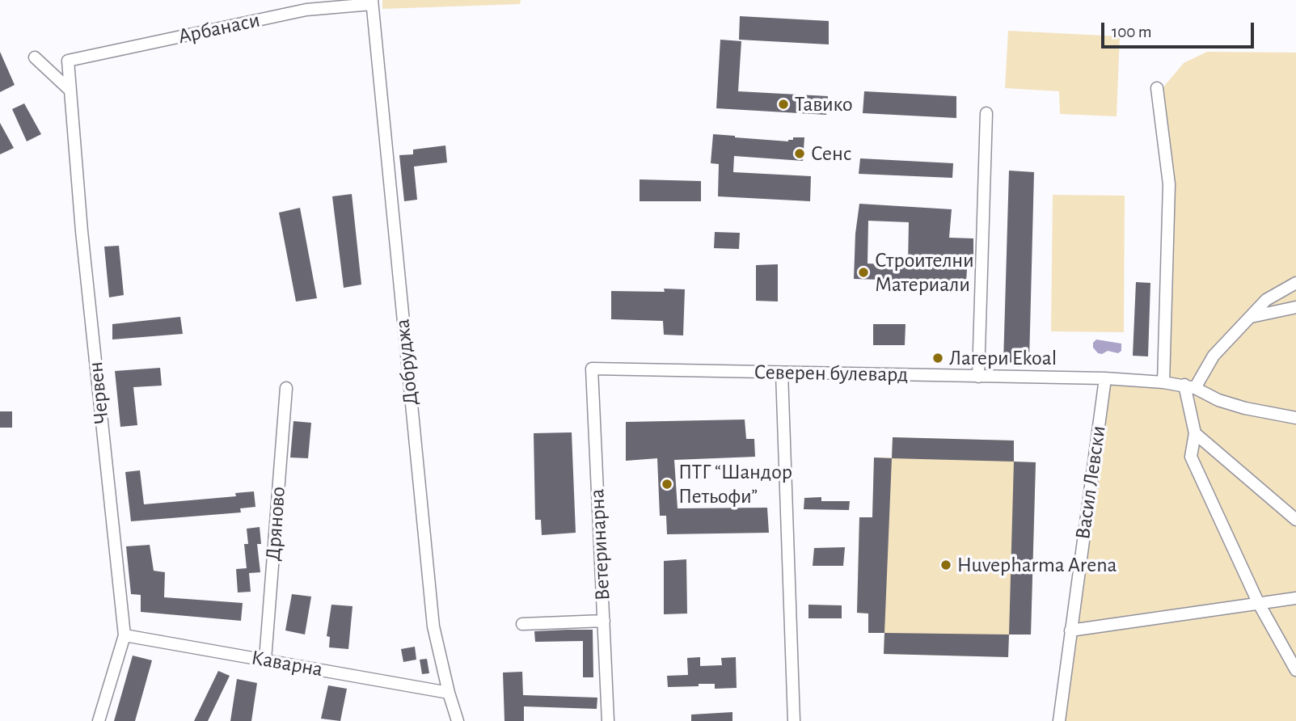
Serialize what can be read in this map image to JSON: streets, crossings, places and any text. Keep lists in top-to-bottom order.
{
  "streets": {
    "street": [
      "Арбанаси",
      "Добруджа",
      "Северен булевард",
      "Червен",
      "Васил Левски",
      "Дряново",
      "Ветеринарна",
      "Каварна"
    ]
  },
  "crossings": [
    ["Арбанаси", "Добруджа"],
    ["Арбанаси", "Червен"],
    ["Добруджа", "Каварна"],
    ["Северен булевард", "Васил Левски"],
    ["Северен булевард", "Ветеринарна"],
    ["Червен", "Каварна"],
    ["Дряново", "Каварна"]
  ],
  "places": [
    "Тавико",
    "Сенс",
    "Строителни Материали",
    "Лагери Ekoal",
    "ПТГ “Шандор Петьофи”",
    "Huvepharma Arena"
  ],
  "scale_bar": "100 m"
}
